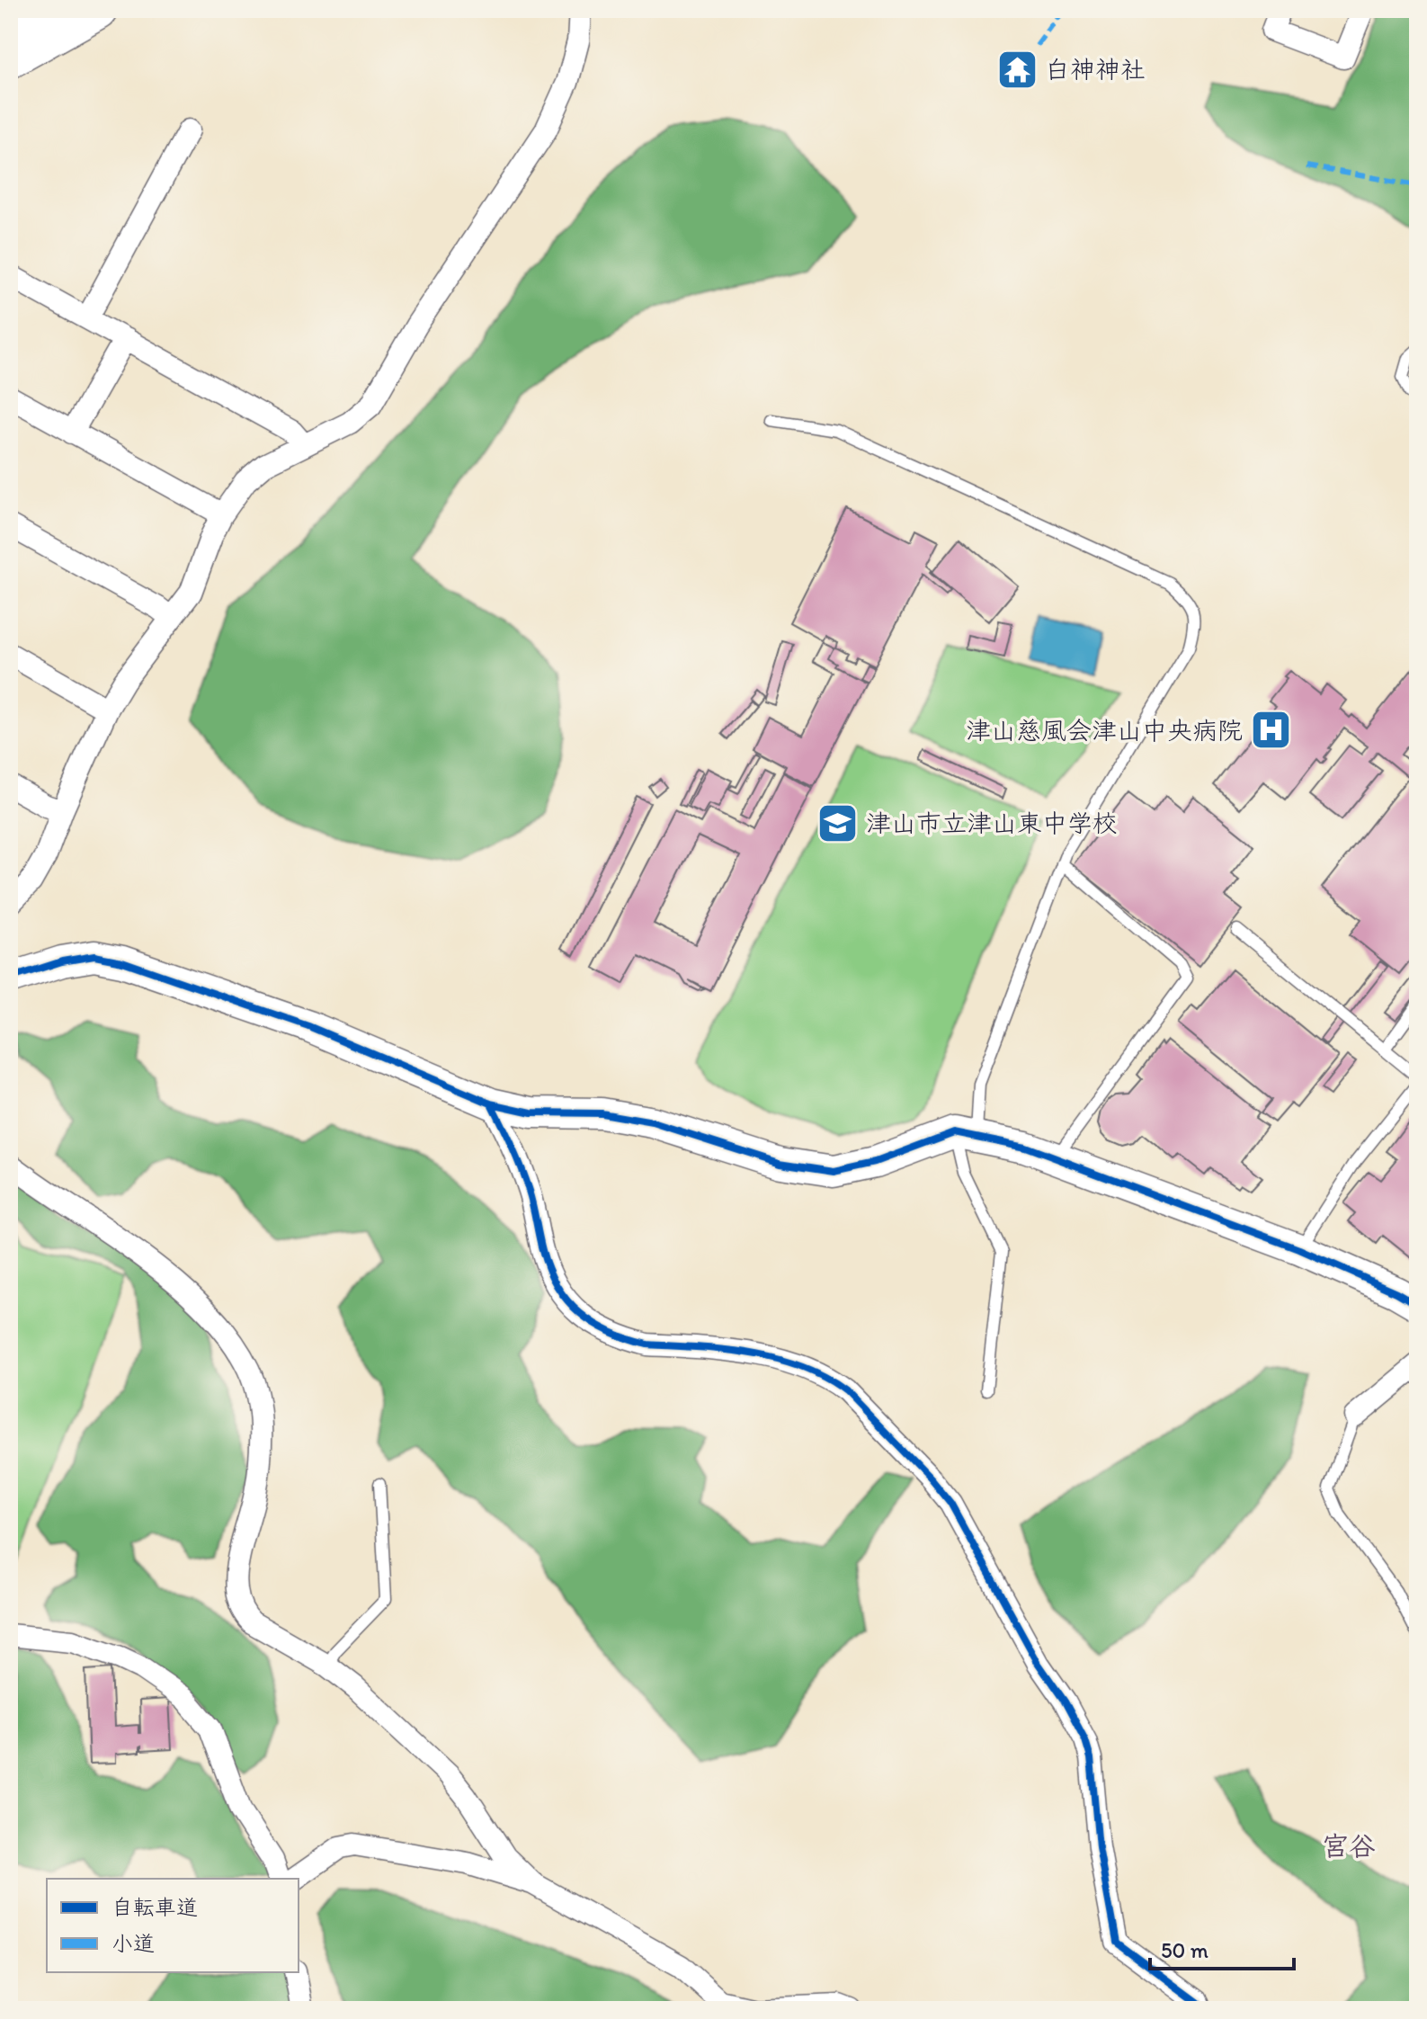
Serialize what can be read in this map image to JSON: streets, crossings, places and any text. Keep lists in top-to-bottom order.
{
  "districts": ["宮谷"],
  "places": {
    "temple": ["白神神社"],
    "hospital": ["津山慈風会津山中央病院"],
    "school or university": ["津山市立津山東中学校"]
  },
  "legend": ["自転車道", "小道"],
  "scale_bar": "50 m"
}
